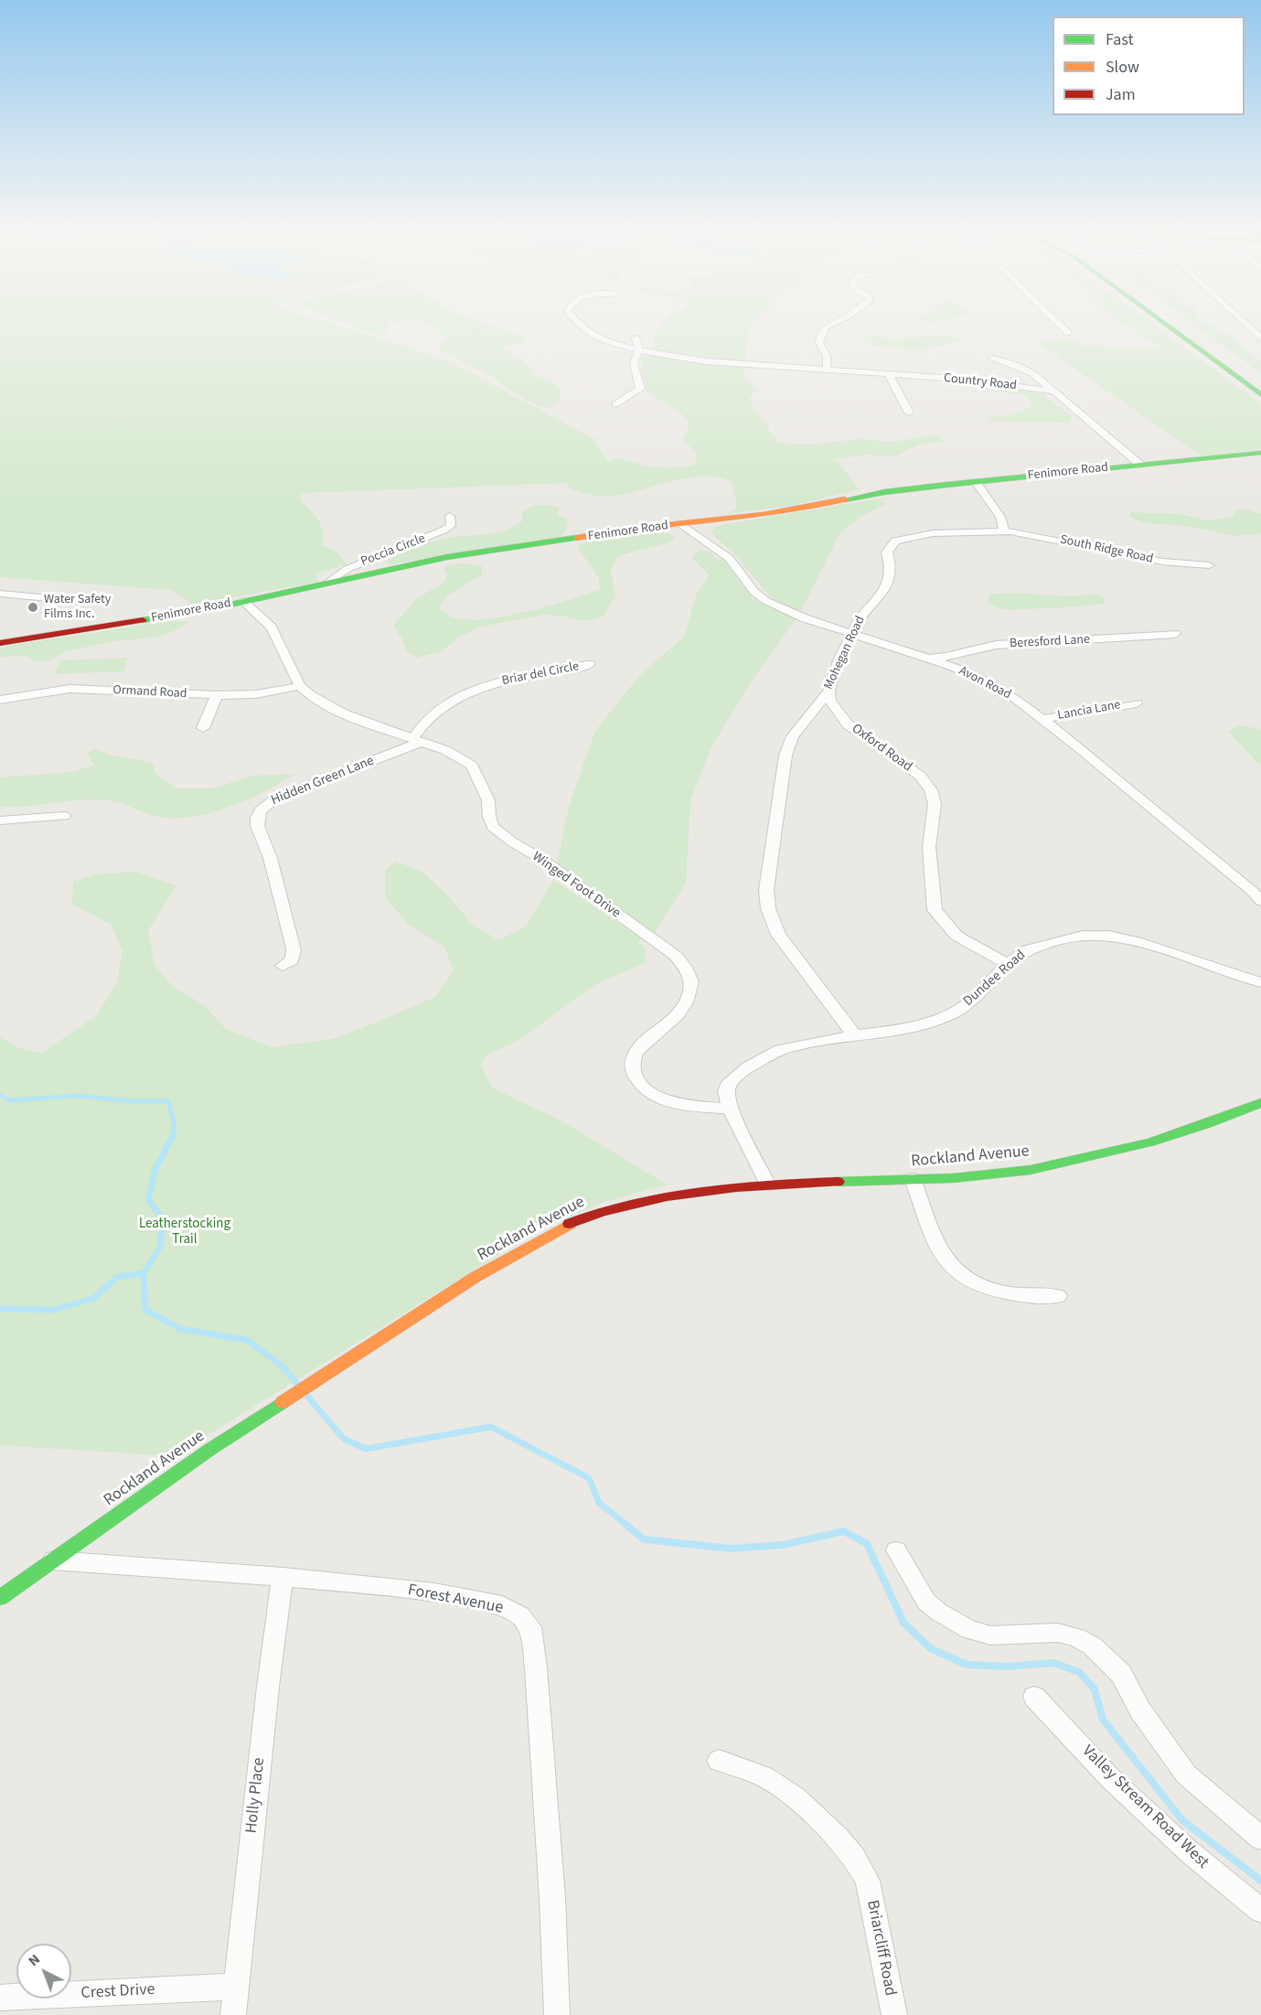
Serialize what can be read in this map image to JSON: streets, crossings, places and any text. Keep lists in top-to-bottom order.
{
  "streets": {
    "main road": ["Fenimore Road", "Rockland Avenue"],
    "street": [
      "Country Road",
      "South Ridge Road",
      "Poccia Circle",
      "Beresford Lane",
      "Mohegan Road",
      "Briar del Circle",
      "Avon Road",
      "Ormand Road",
      "Lancia Lane",
      "Oxford Road",
      "Hidden Green Lane",
      "Winged Foot Drive",
      "Dundee Road",
      "Forest Avenue",
      "Holly Place",
      "Valley Stream Road West",
      "Briarcliff Road",
      "Crest Drive"
    ]
  },
  "crossings": [
    ["Fenimore Road", "Poccia Circle"],
    ["Fenimore Road", "Avon Road"],
    ["Fenimore Road", "Winged Foot Drive"],
    ["South Ridge Road", "Mohegan Road"],
    ["Beresford Lane", "Avon Road"],
    ["Mohegan Road", "Avon Road"],
    ["Mohegan Road", "Oxford Road"],
    ["Mohegan Road", "Dundee Road"],
    ["Briar del Circle", "Hidden Green Lane"],
    ["Briar del Circle", "Winged Foot Drive"],
    ["Avon Road", "Lancia Lane"],
    ["Ormand Road", "Winged Foot Drive"],
    ["Oxford Road", "Dundee Road"],
    ["Hidden Green Lane", "Winged Foot Drive"],
    ["Winged Foot Drive", "Dundee Road"],
    ["Rockland Avenue", "Forest Avenue"],
    ["Forest Avenue", "Holly Place"],
    ["Holly Place", "Crest Drive"]
  ],
  "parks": ["Leatherstocking Trail"],
  "places": ["Water Safety Films Inc."],
  "legend": ["Fast", "Slow", "Jam"],
  "north": "top left"
}
